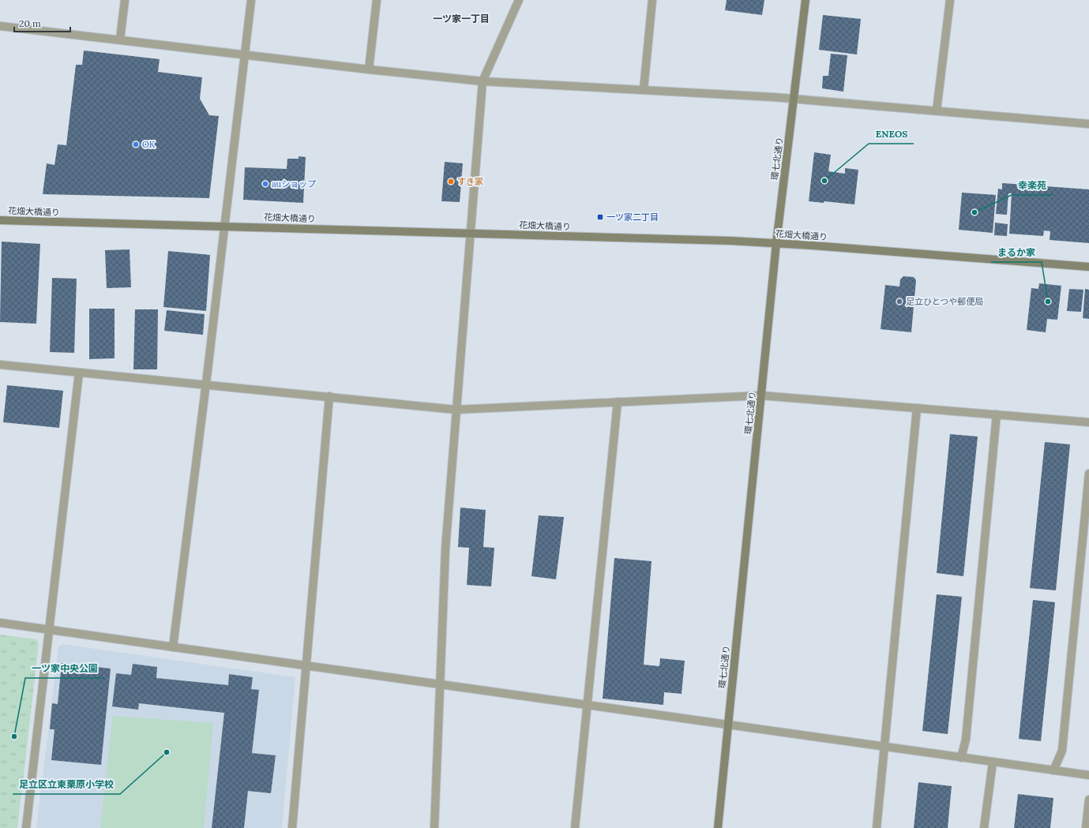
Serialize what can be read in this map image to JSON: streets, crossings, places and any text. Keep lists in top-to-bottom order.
{
  "streets": {
    "street": ["環七北通り", "花畑大橋通り"]
  },
  "crossings": [
    ["環七北通り", "花畑大橋通り"]
  ],
  "districts": ["一ツ家一丁目"],
  "places": {
    "other": [
      "OK",
      "ENEOS",
      "すき家",
      "auショップ",
      "幸楽苑",
      "足立ひとつや郵便局",
      "まるか家",
      "一ツ家中央公園",
      "足立区立東栗原小学校"
    ],
    "transit": ["一ツ家二丁目"]
  },
  "scale_bar": "20 m"
}
